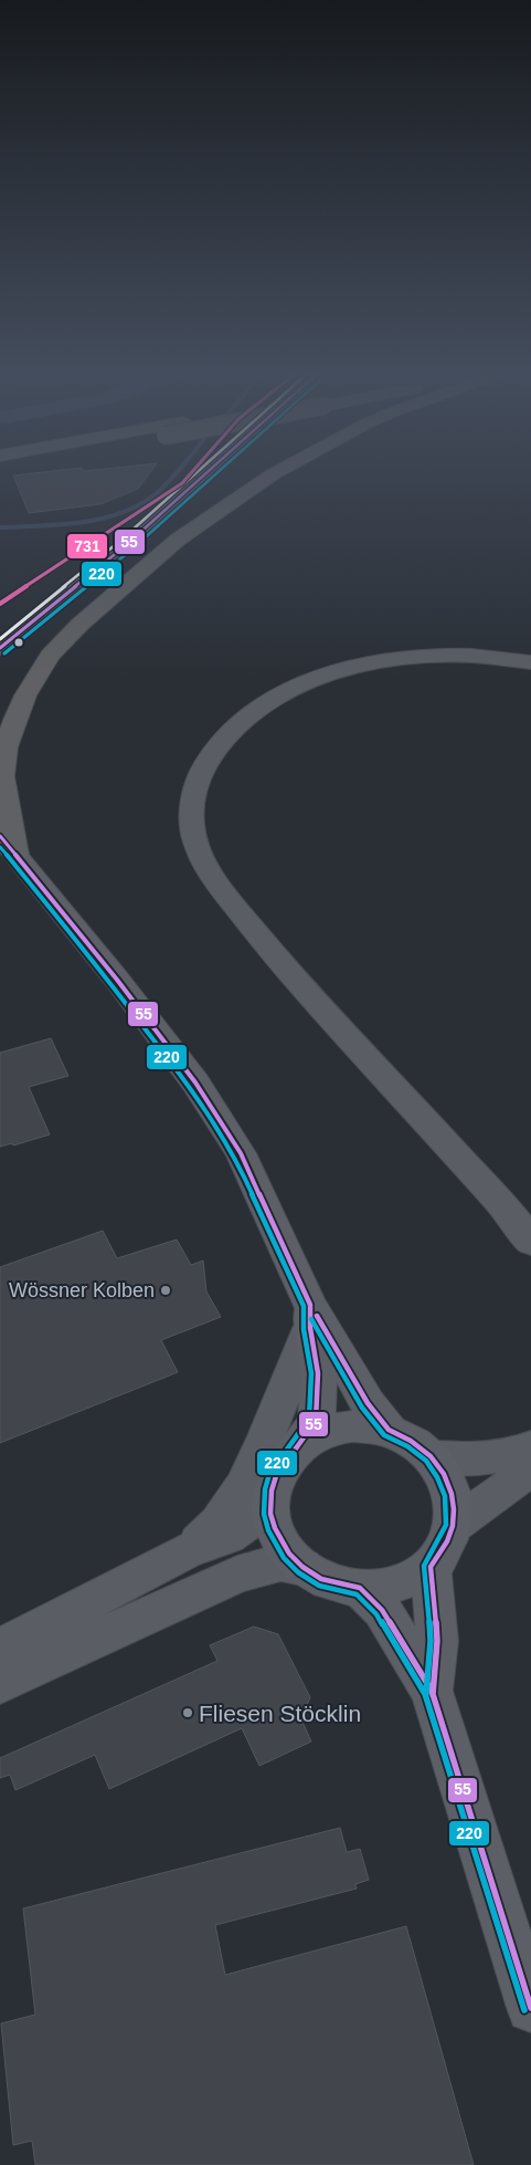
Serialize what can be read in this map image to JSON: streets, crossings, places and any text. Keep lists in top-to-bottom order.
{
  "places": ["Wössner Kolben", "Fliesen Stöcklin"],
  "lines": ["transit line 731", "transit line 55", "transit line 220"]
}
